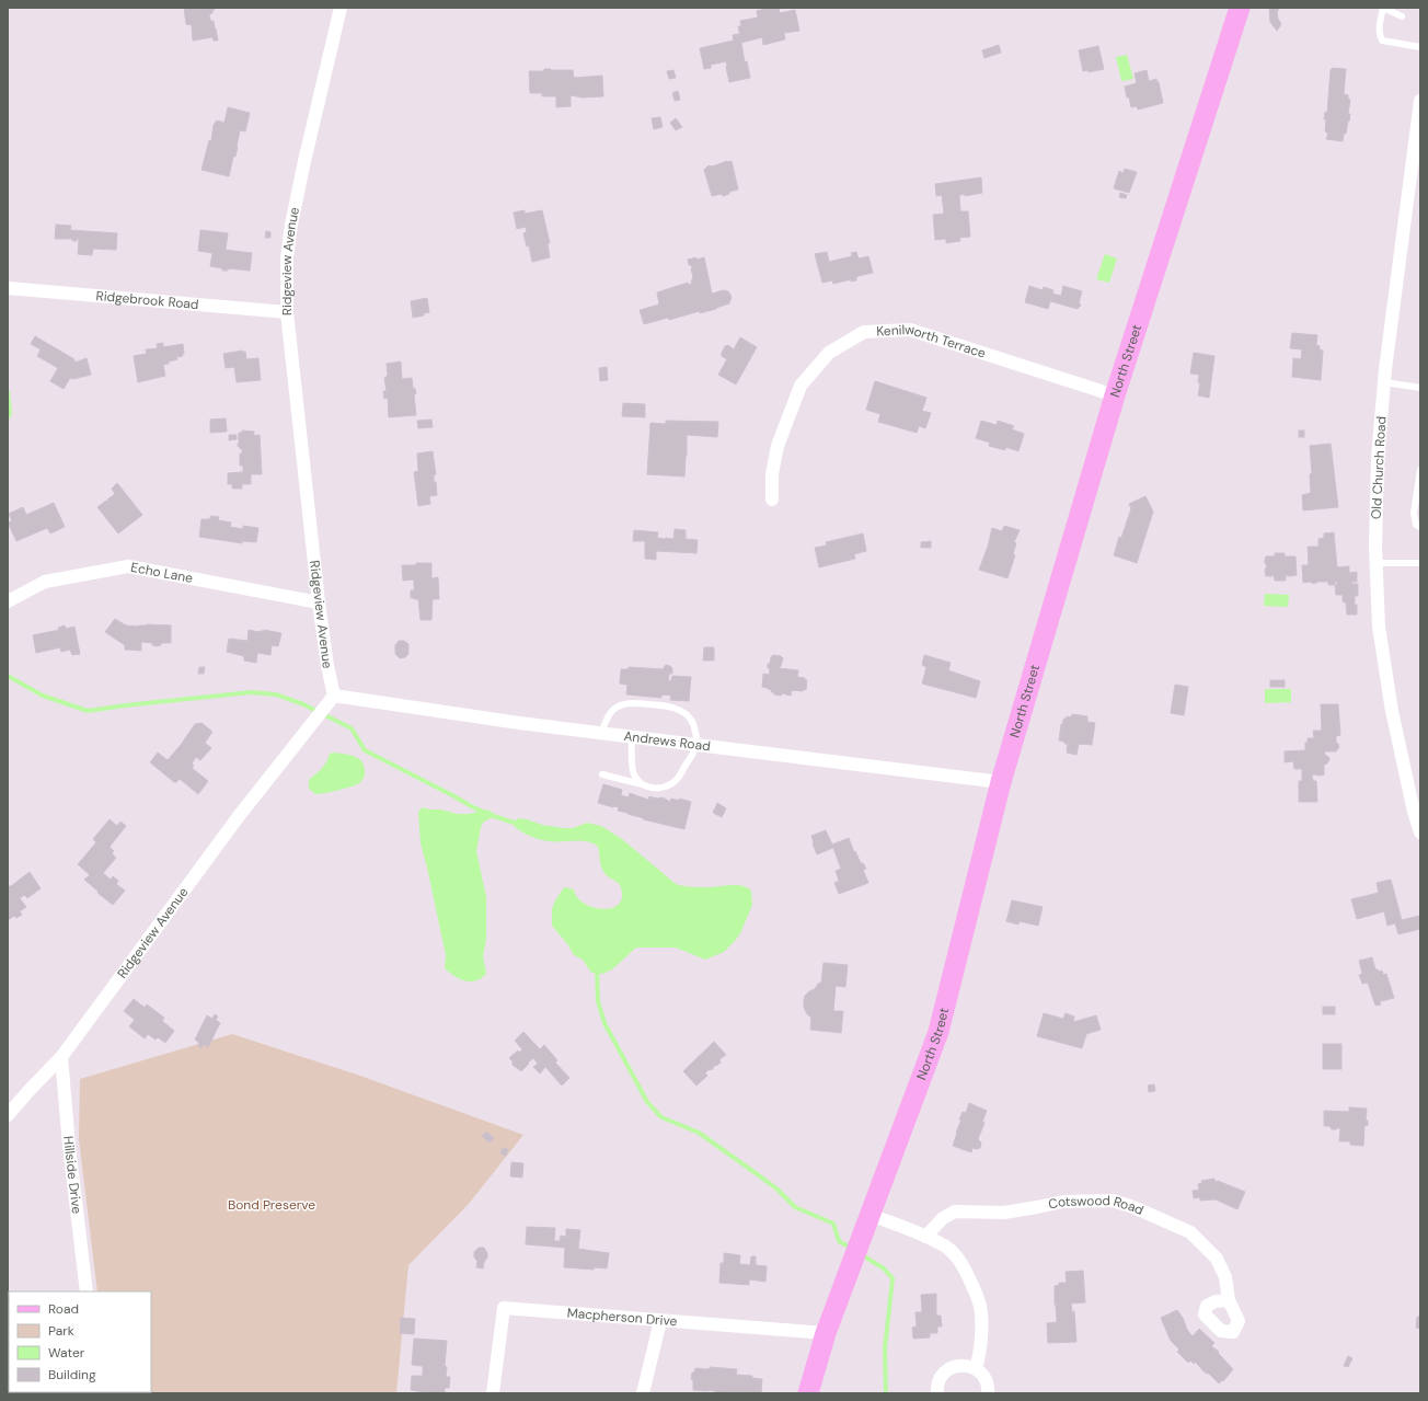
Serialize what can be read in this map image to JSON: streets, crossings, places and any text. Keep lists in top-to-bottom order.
{
  "streets": {
    "main road": ["North Street"],
    "street": [
      "Ridgeview Avenue",
      "Ridgebrook Road",
      "Kenilworth Terrace",
      "Old Church Road",
      "Echo Lane",
      "Andrews Road",
      "Hillside Drive",
      "Cotswood Road",
      "Macpherson Drive"
    ]
  },
  "crossings": [
    ["Ridgeview Avenue", "Ridgebrook Road"],
    ["Ridgeview Avenue", "Echo Lane"],
    ["Ridgeview Avenue", "Andrews Road"],
    ["Ridgeview Avenue", "Hillside Drive"],
    ["Kenilworth Terrace", "North Street"],
    ["North Street", "Andrews Road"],
    ["North Street", "Macpherson Drive"]
  ],
  "parks": ["Bond Preserve"],
  "legend": [
    "Road",
    "Park",
    "Water",
    "Building"
  ]
}
